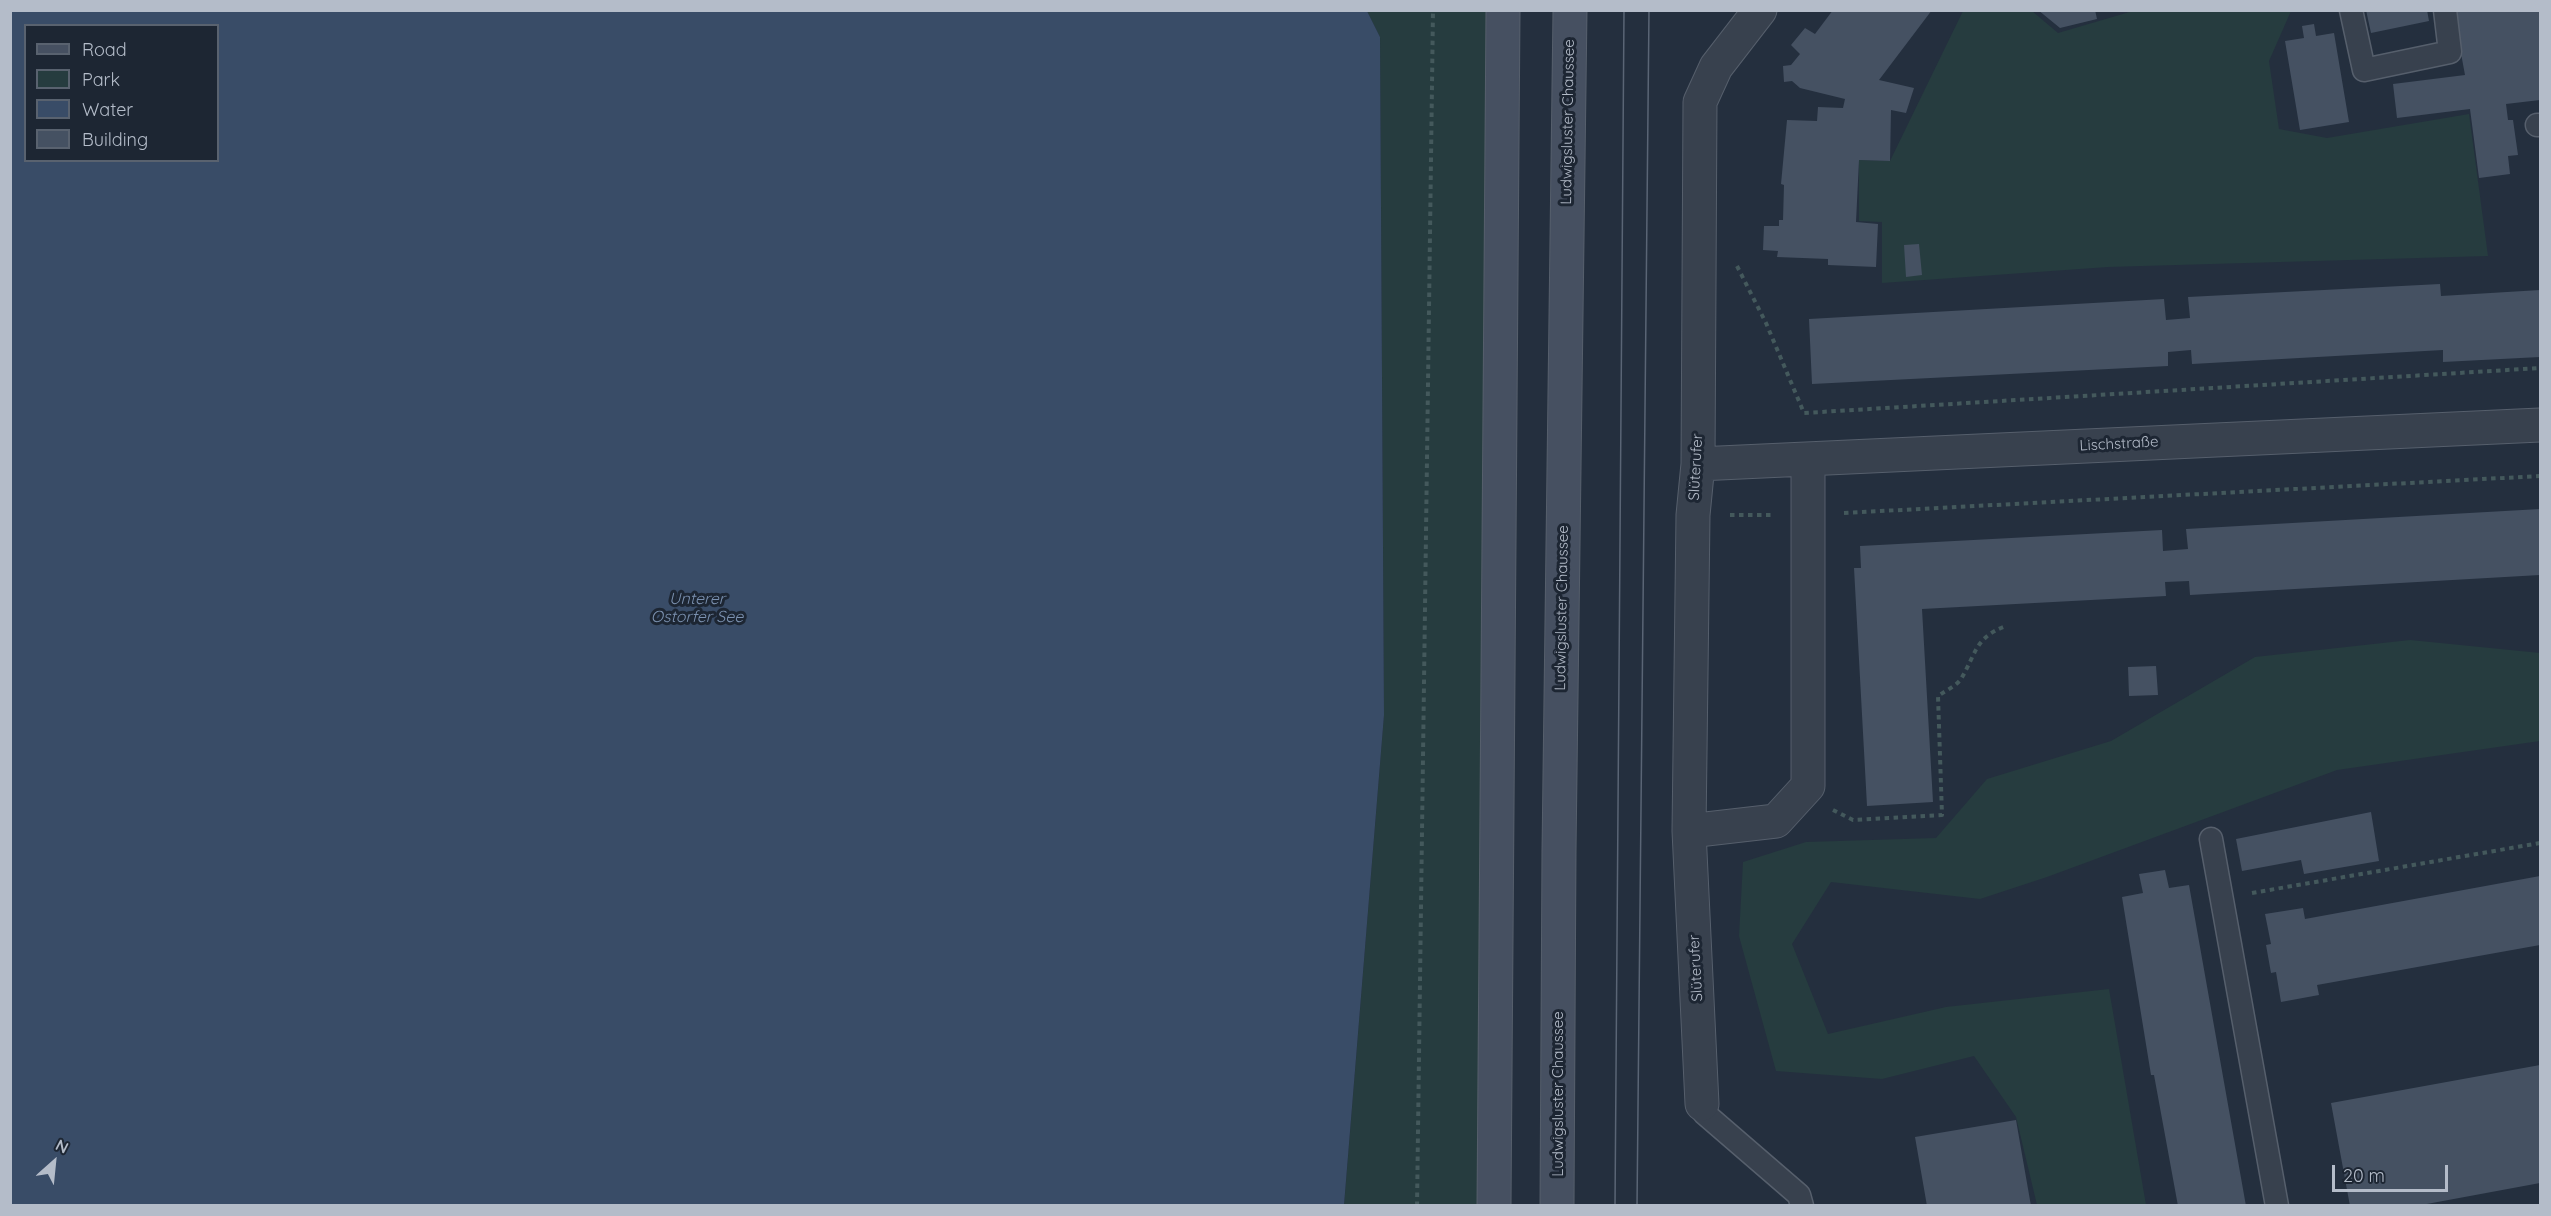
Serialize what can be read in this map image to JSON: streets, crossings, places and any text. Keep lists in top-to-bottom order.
{
  "streets": {
    "street": ["Ludwigsluster Chaussee", "Lischstraße", "Slüterufer"]
  },
  "crossings": [
    ["Lischstraße", "Slüterufer"]
  ],
  "water": ["Unterer Ostorfer See"],
  "legend": [
    "Road",
    "Park",
    "Water",
    "Building"
  ],
  "scale_bar": "20 m",
  "north": "top right"
}
